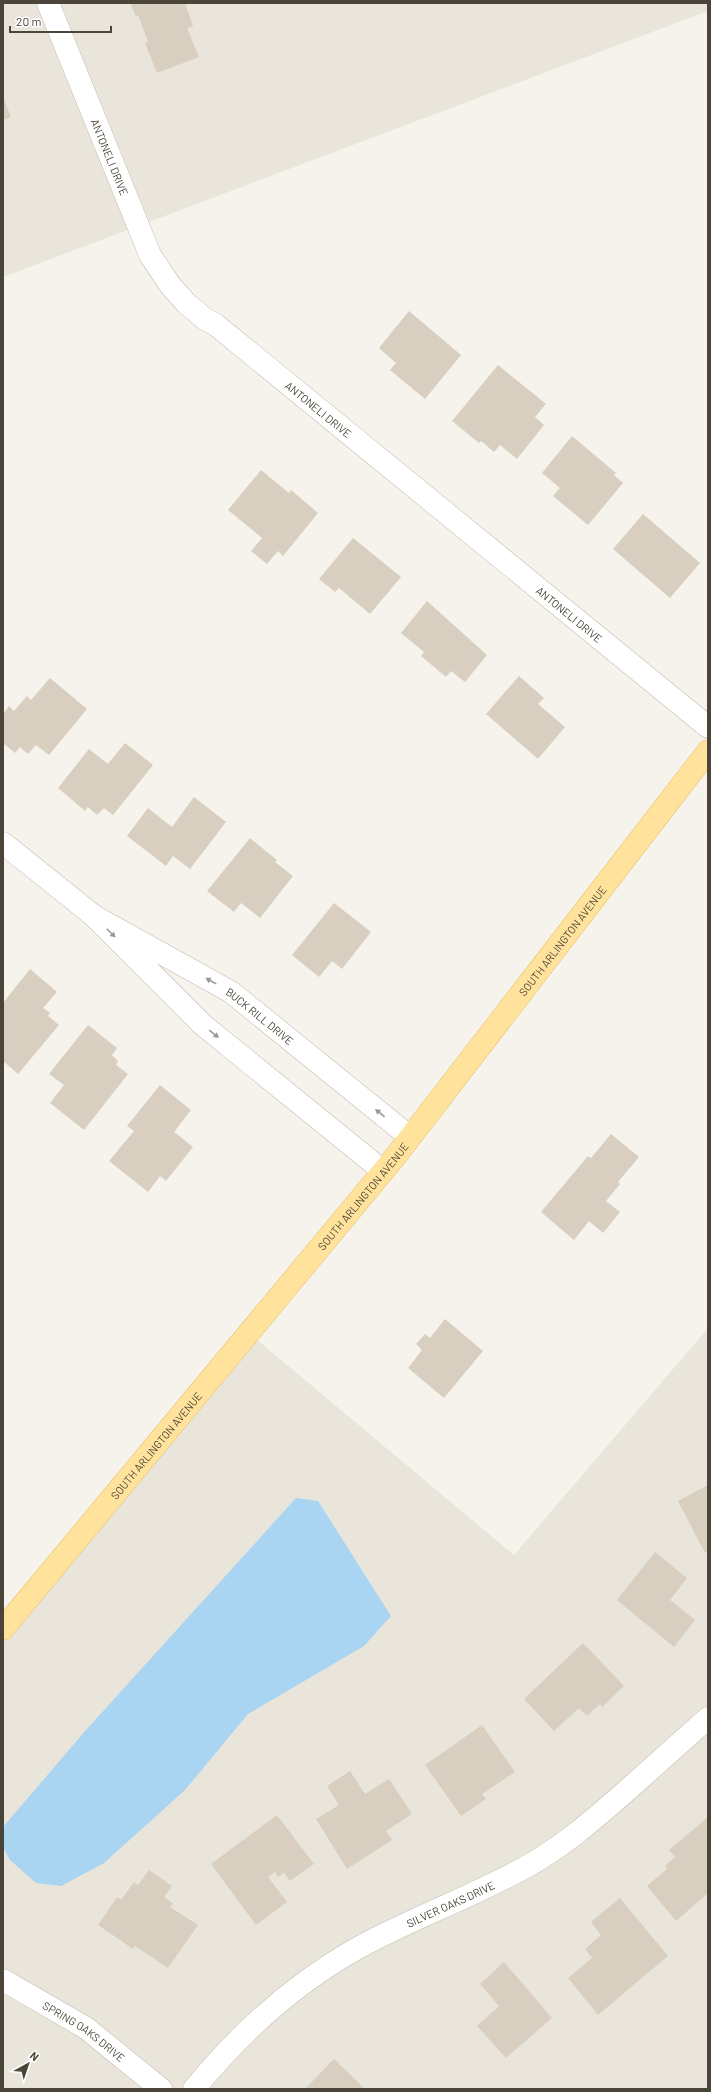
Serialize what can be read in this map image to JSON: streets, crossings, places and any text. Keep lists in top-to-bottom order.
{
  "streets": {
    "main road": ["SOUTH ARLINGTON AVENUE"],
    "street": [
      "ANTONELI DRIVE",
      "BUCK RILL DRIVE",
      "SILVER OAKS DRIVE",
      "SPRING OAKS DRIVE"
    ]
  },
  "crossings": [
    ["SOUTH ARLINGTON AVENUE", "BUCK RILL DRIVE"]
  ],
  "scale_bar": "20 m",
  "north": "top right"
}
